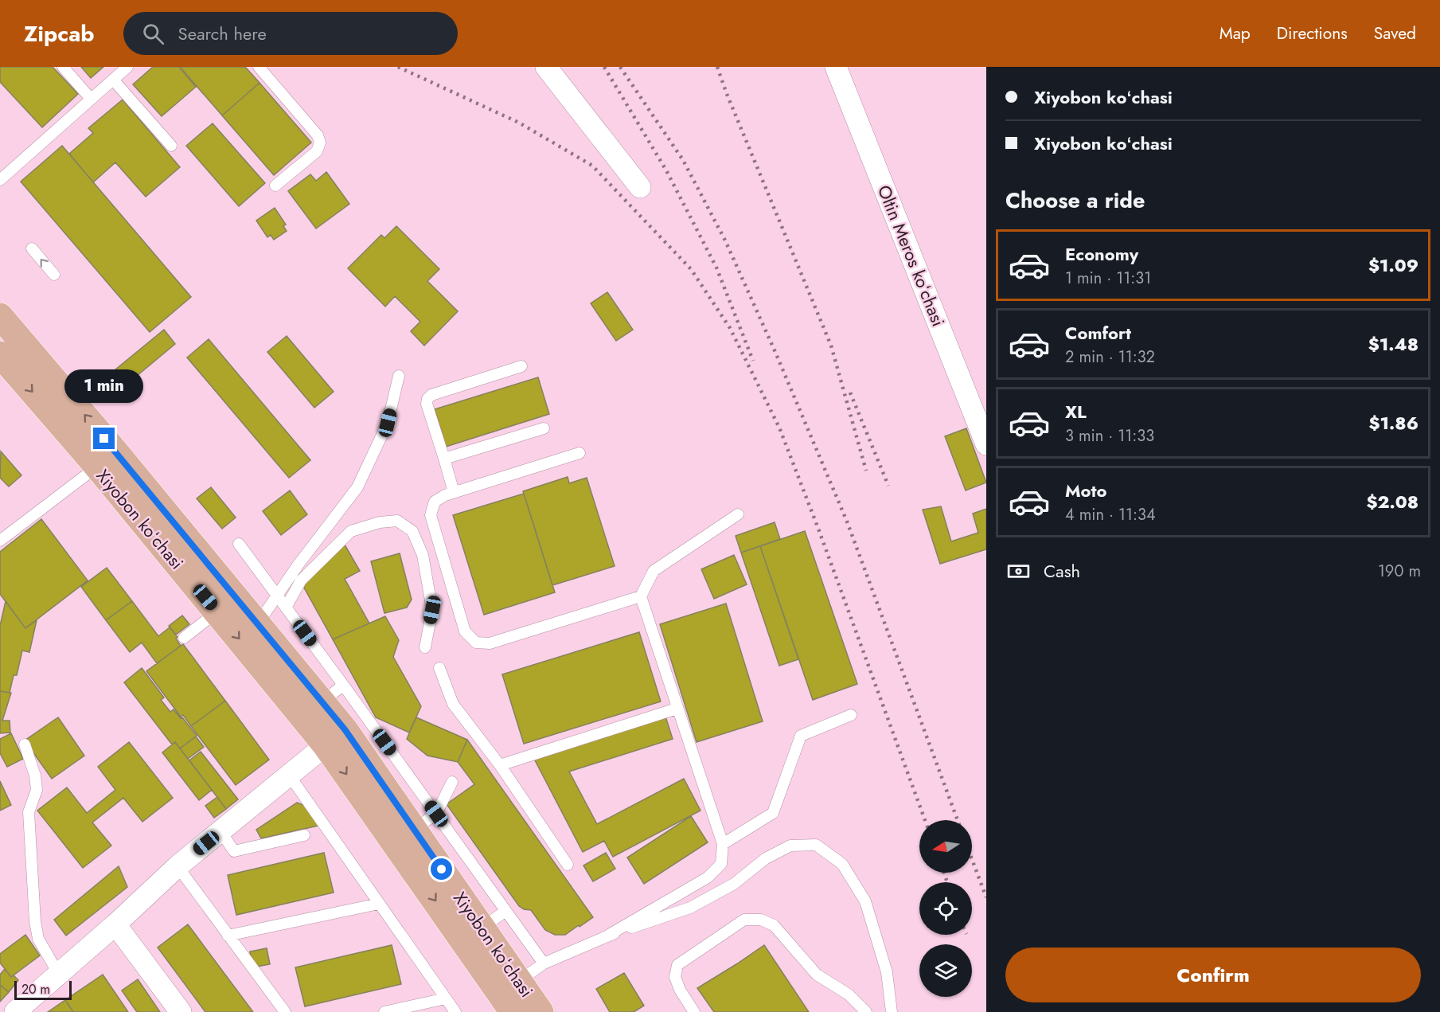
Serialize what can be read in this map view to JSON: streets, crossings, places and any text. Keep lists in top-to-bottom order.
{
  "streets": {
    "main road": ["Xiyobon koʻchasi"],
    "street": ["Oltin Meros koʻchasi"]
  },
  "scale_bar": "20 m",
  "north": "left",
  "page": {
    "header": "Zipcab",
    "search": "Search here",
    "nav": ["Map", "Directions", "Saved"],
    "banner": ["Xiyobon koʻchasi", "Xiyobon koʻchasi"],
    "heading": "Choose a ride",
    "list": [
      {
        "name": "Economy",
        "note": "1 min · 11:31",
        "value": "$1.09"
      },
      {
        "name": "Comfort",
        "note": "2 min · 11:32",
        "value": "$1.48"
      },
      {
        "name": "XL",
        "note": "3 min · 11:33",
        "value": "$1.86"
      },
      {
        "name": "Moto",
        "note": "4 min · 11:34",
        "value": "$2.08"
      }
    ],
    "bubble": "1 min",
    "pay": ["Cash", "190 m"],
    "buttons": "Confirm",
    "scale": "20 m"
  }
}
